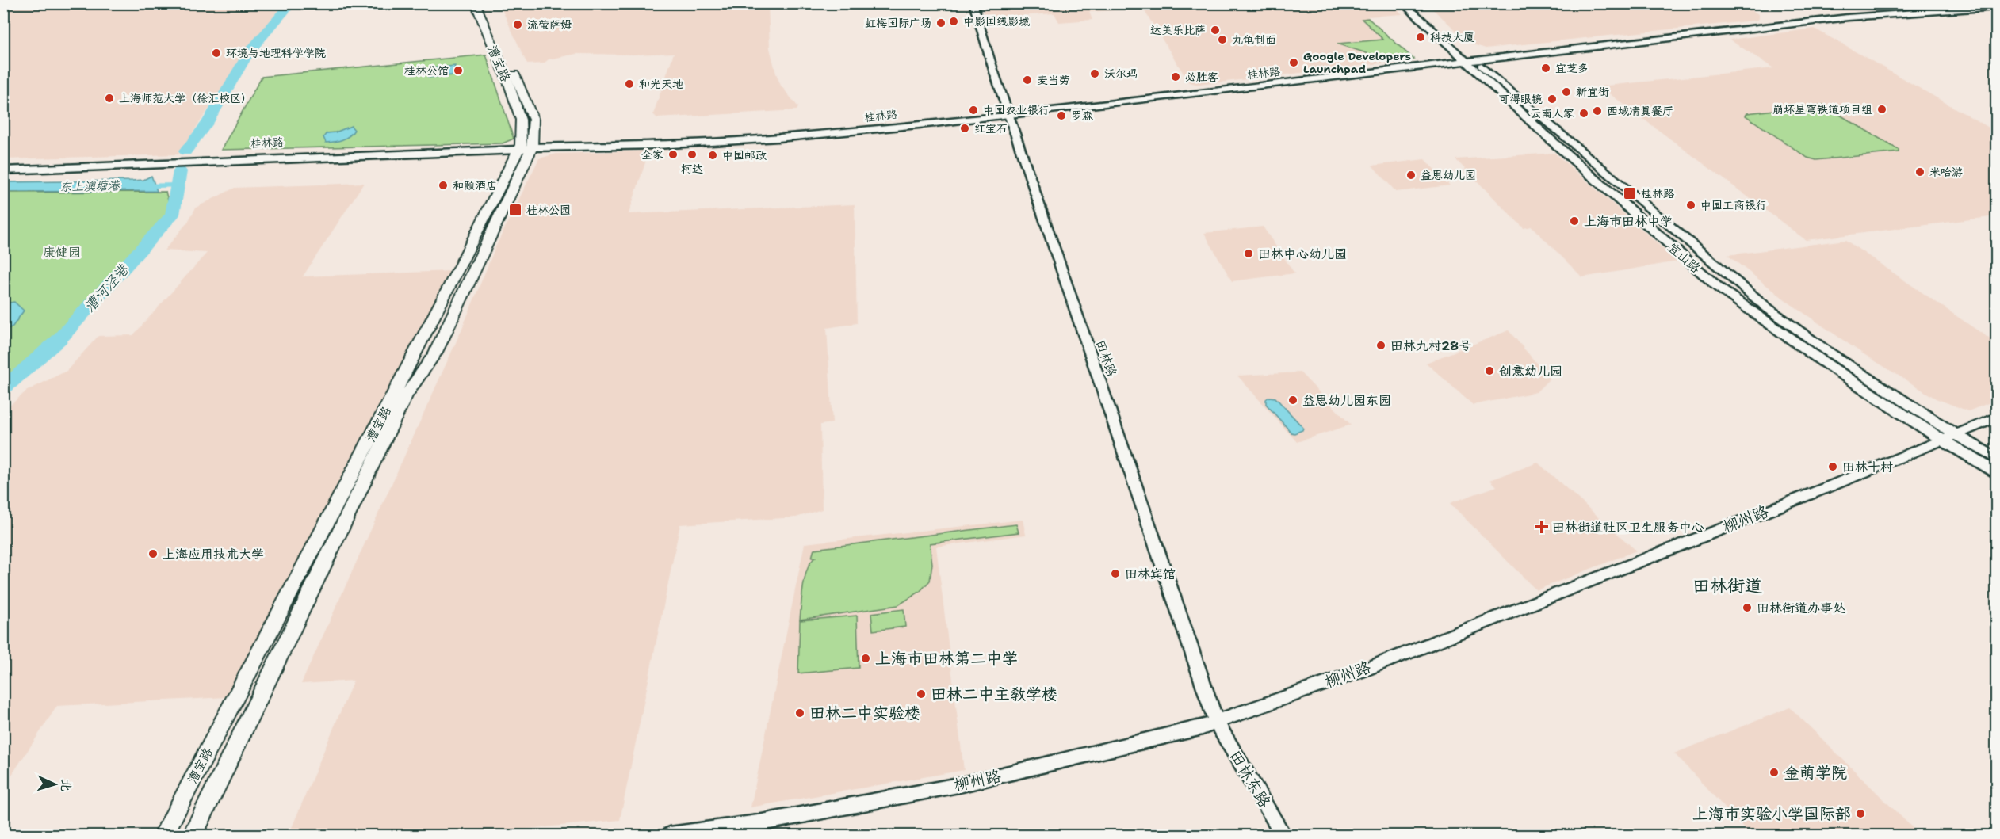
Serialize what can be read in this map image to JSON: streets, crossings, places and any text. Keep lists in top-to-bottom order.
{
  "streets": {
    "main road": ["漕宝路", "桂林路", "宜山路"],
    "street": ["田林路", "柳州路", "田林东路"]
  },
  "crossings": [
    ["漕宝路", "桂林路"],
    ["桂林路", "宜山路"],
    ["桂林路", "田林路"],
    ["宜山路", "柳州路"],
    ["田林路", "柳州路"],
    ["田林路", "田林东路"],
    ["柳州路", "田林东路"]
  ],
  "districts": ["田林街道"],
  "water": ["东上澳塘港", "漕河泾港"],
  "parks": ["康健园"],
  "places": {
    "other": [
      "中影国线影城",
      "虹梅国际广场",
      "流萤萨姆",
      "达美乐比萨",
      "科技大厦",
      "丸龟制面",
      "环境与地理科学学院",
      "Google Developers Launchpad",
      "宜芝多",
      "桂林公馆",
      "沃尔玛",
      "必胜客",
      "麦当劳",
      "和光天地",
      "新宜街",
      "上海师范大学（徐汇校区）",
      "可得眼镜",
      "崩坏星穹铁道项目组",
      "中国农业银行",
      "西域凊真餐厅",
      "云南人家",
      "罗森",
      "红宝石",
      "全家",
      "柯达",
      "中国邮政",
      "米哈游",
      "益思幼儿园",
      "和颐酒店",
      "中国工商银行",
      "上海市田林中学",
      "田林中心幼儿园",
      "田林九村28号",
      "创意幼儿园",
      "益思幼儿园东园",
      "田林十村",
      "上海应用技术大学",
      "田林宾馆",
      "田林街道办事处",
      "上海市田林第二中学",
      "田林二中主教学楼",
      "田林二中实验楼",
      "金萌学院",
      "上海市实验小学国际部"
    ],
    "transit": ["桂林路", "桂林公园"],
    "health": ["田林街道社区卫生服务中心"]
  },
  "north": "right"
}
